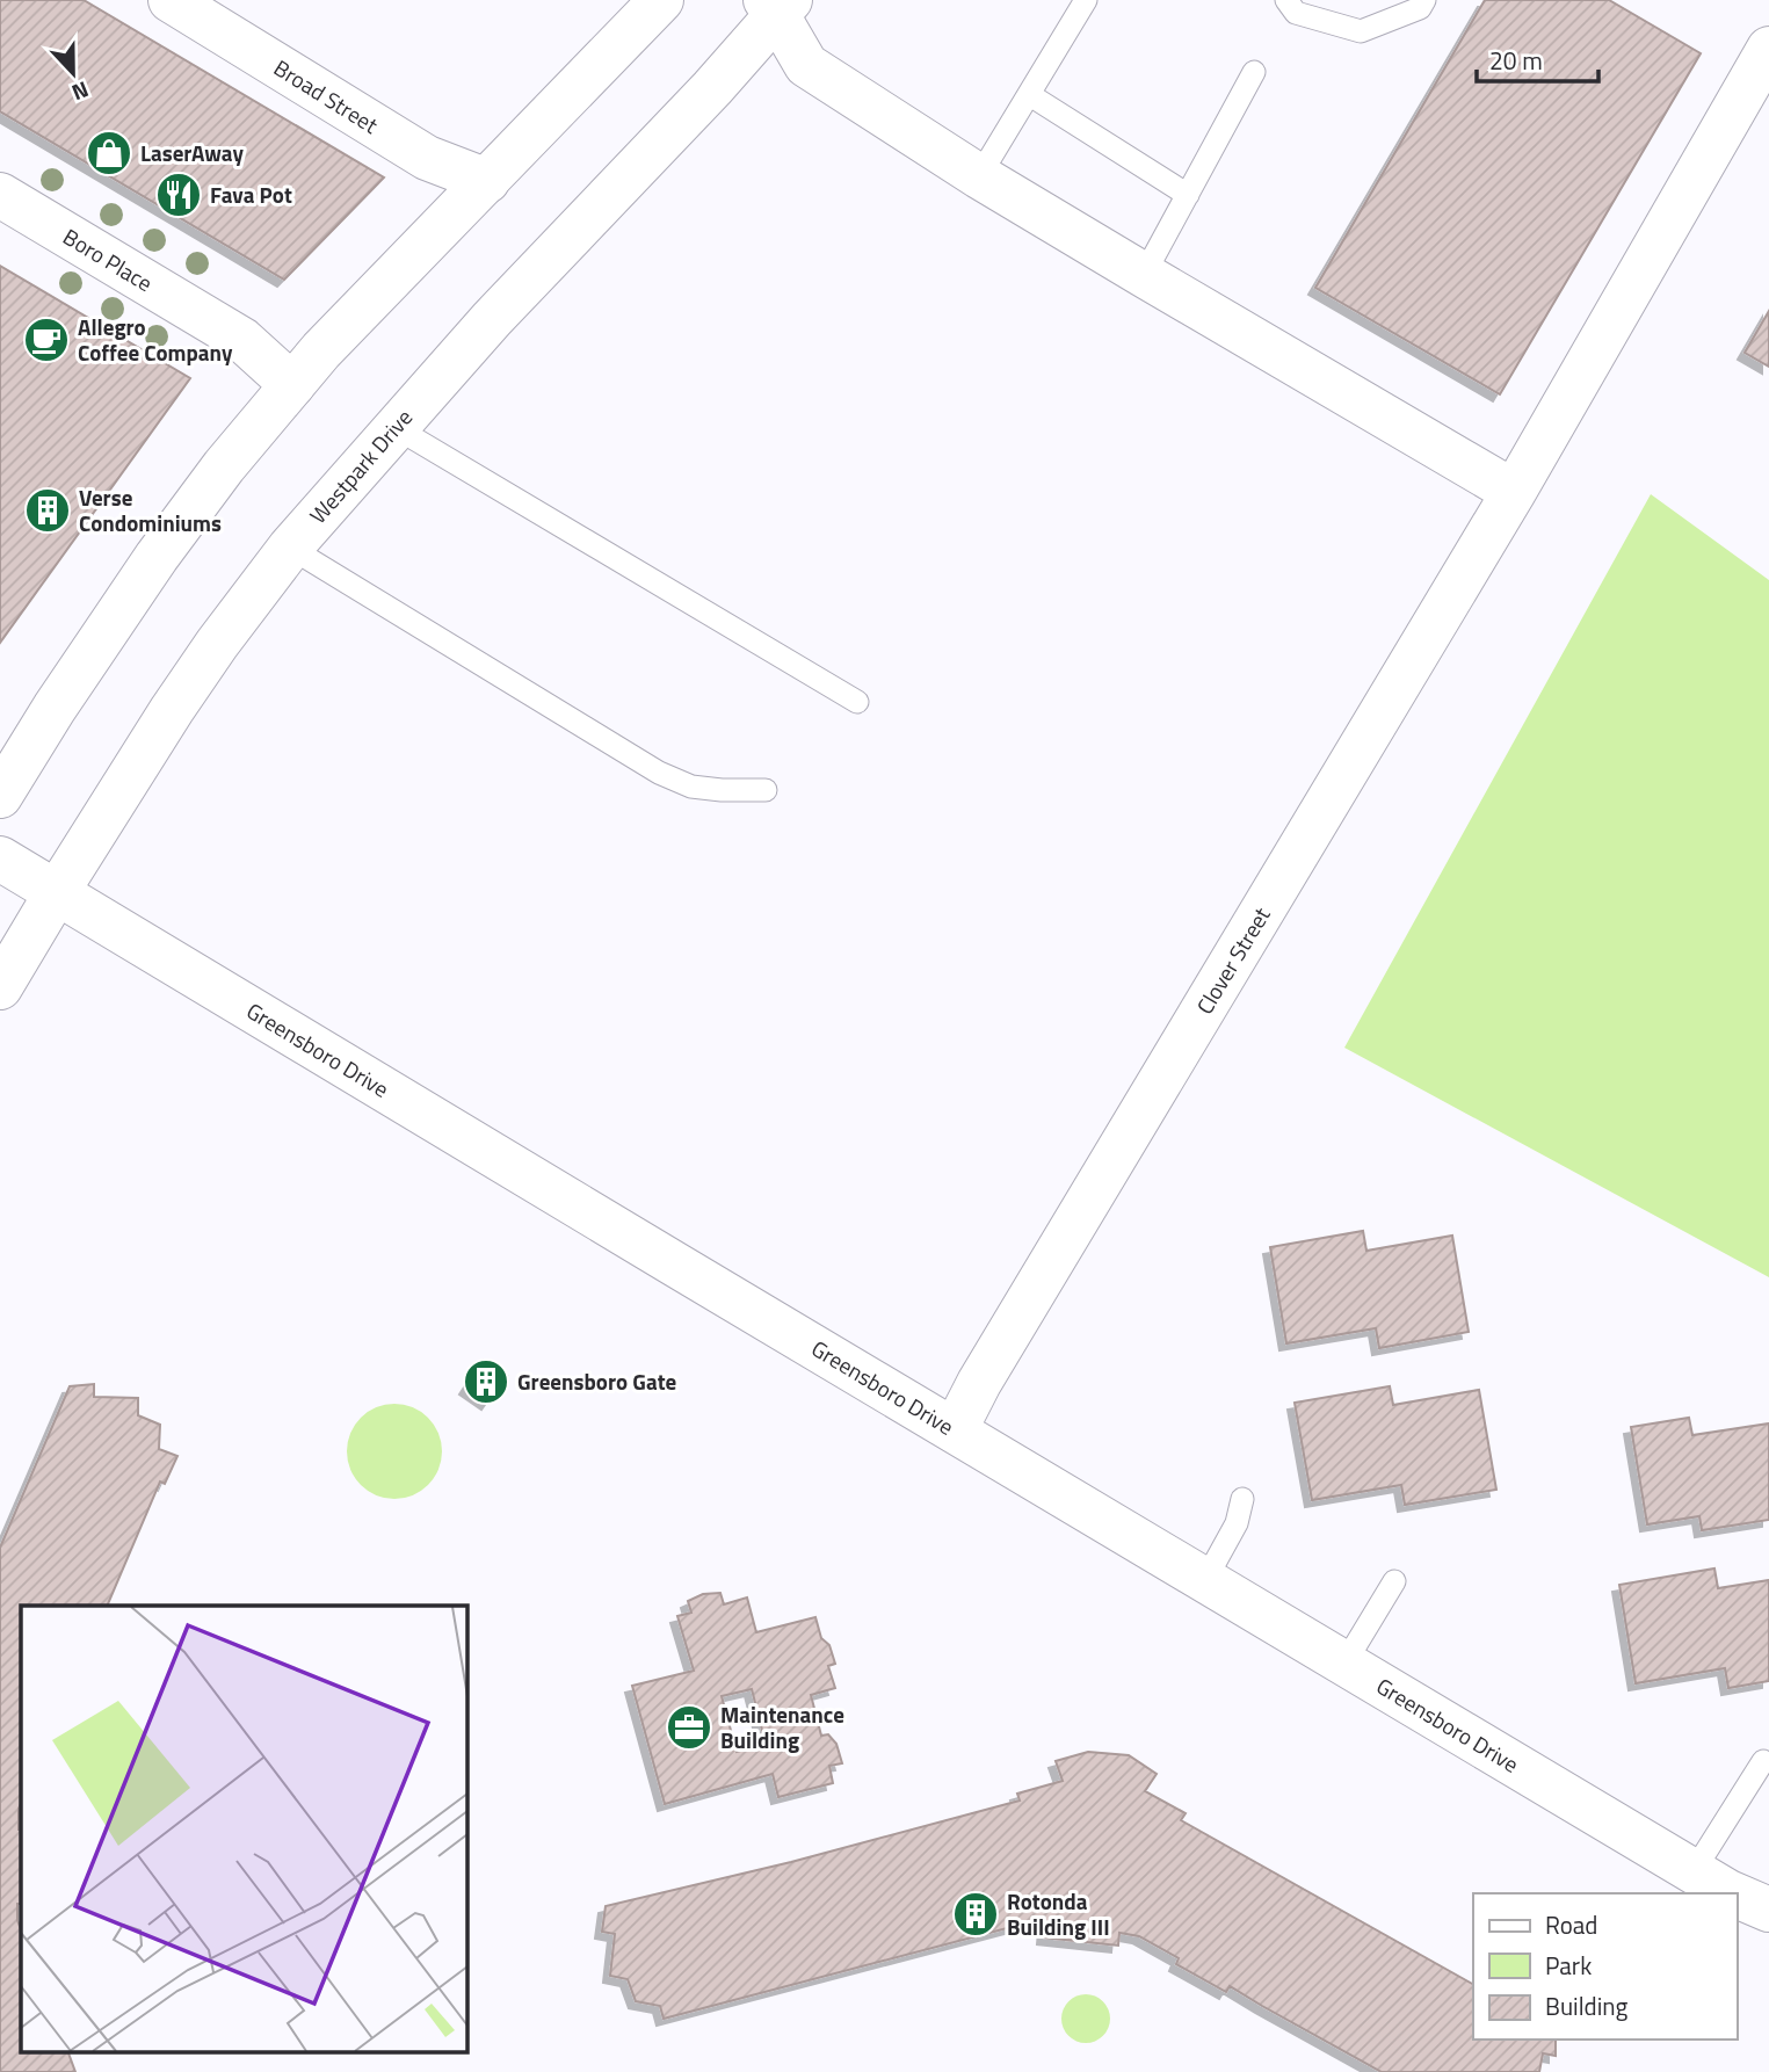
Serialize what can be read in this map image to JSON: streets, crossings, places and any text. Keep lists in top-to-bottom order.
{
  "streets": {
    "street": [
      "Broad Street",
      "Boro Place",
      "Westpark Drive",
      "Clover Street",
      "Greensboro Drive"
    ]
  },
  "crossings": [
    ["Westpark Drive", "Greensboro Drive"],
    ["Clover Street", "Greensboro Drive"]
  ],
  "places": {
    "shop": ["LaserAway"],
    "restaurant": ["Fava Pot"],
    "cafe": ["Allegro Coffee Company"],
    "building": ["Verse Condominiums", "Greensboro Gate", "Rotonda Building III"],
    "office": ["Maintenance Building"]
  },
  "legend": ["Road", "Park", "Building"],
  "scale_bar": "20 m",
  "north": "bottom"
}
